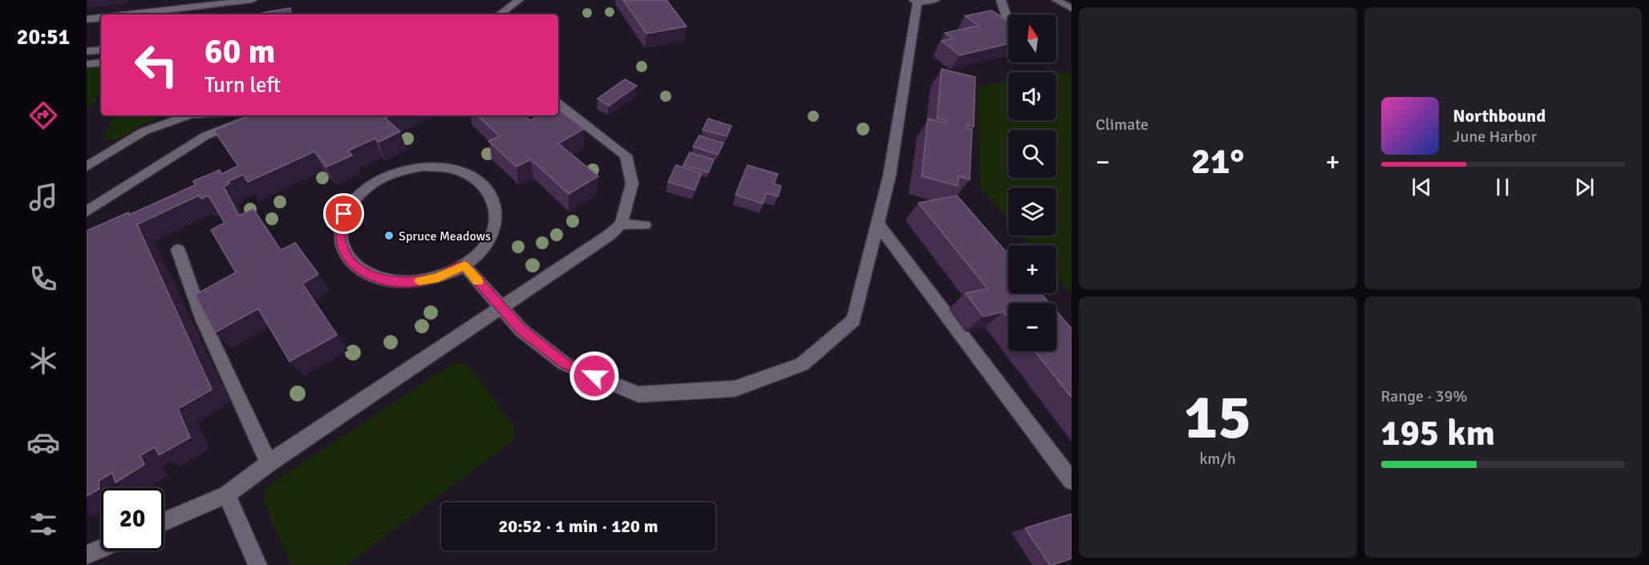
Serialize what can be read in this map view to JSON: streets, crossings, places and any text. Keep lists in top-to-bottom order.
{
  "places": ["Spruce Meadows"],
  "north": "top",
  "page": {
    "tabs": "20:51",
    "tile": [
      "Climate",
      ["15", "km/h"],
      ["Range · 39%", "195 km"]
    ],
    "map_buttons": ["+", "−"],
    "turn": ["60 m", "Turn left"],
    "song": ["Northbound", "June Harbor"],
    "heat": ["−", "21°", "+"],
    "limit": "20",
    "trip": "20:52 · 1 min · 120 m"
  }
}
